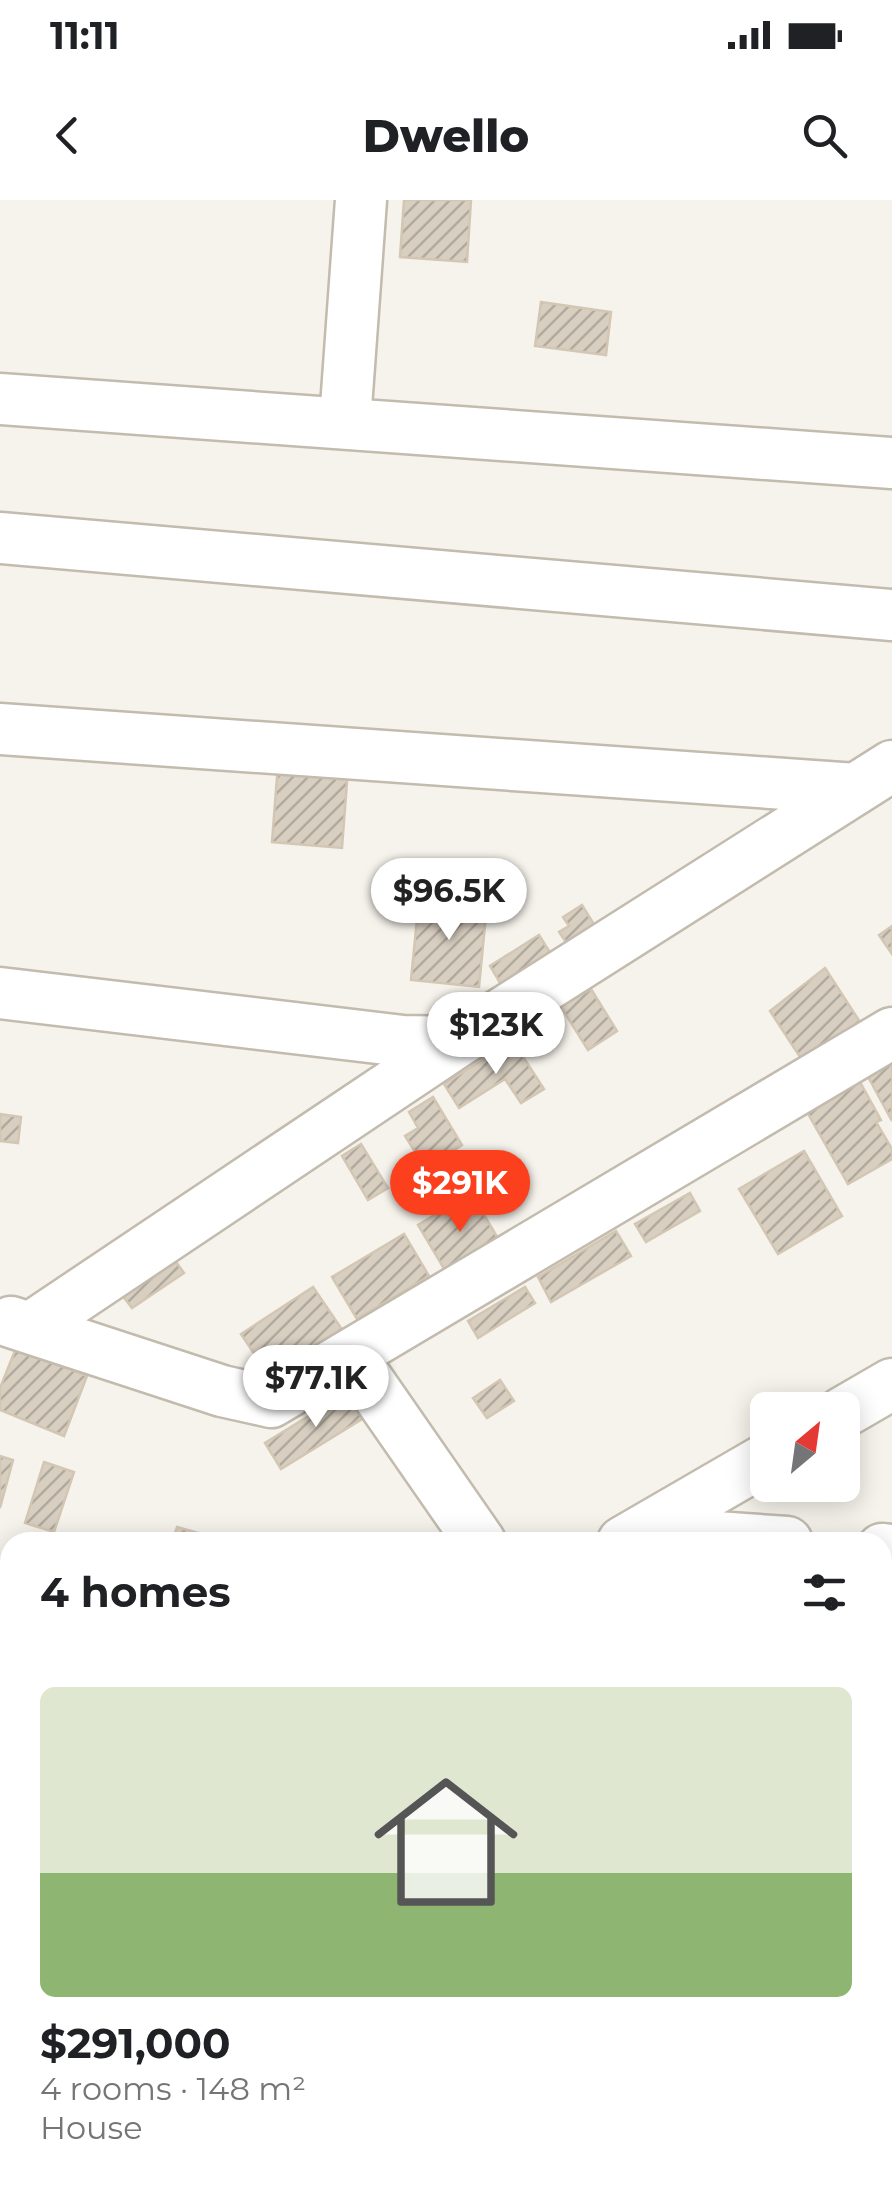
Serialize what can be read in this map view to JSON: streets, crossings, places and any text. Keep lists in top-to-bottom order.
{
  "north": "top right",
  "page": {
    "status": "11:11",
    "header": "Dwello",
    "price": [
      "$96.5K",
      "$123K",
      "$291K",
      "$77.1K"
    ],
    "heading": "4 homes",
    "list": [
      {
        "name": "$291,000",
        "note": "4 rooms · 148 m² · House"
      }
    ]
  }
}
